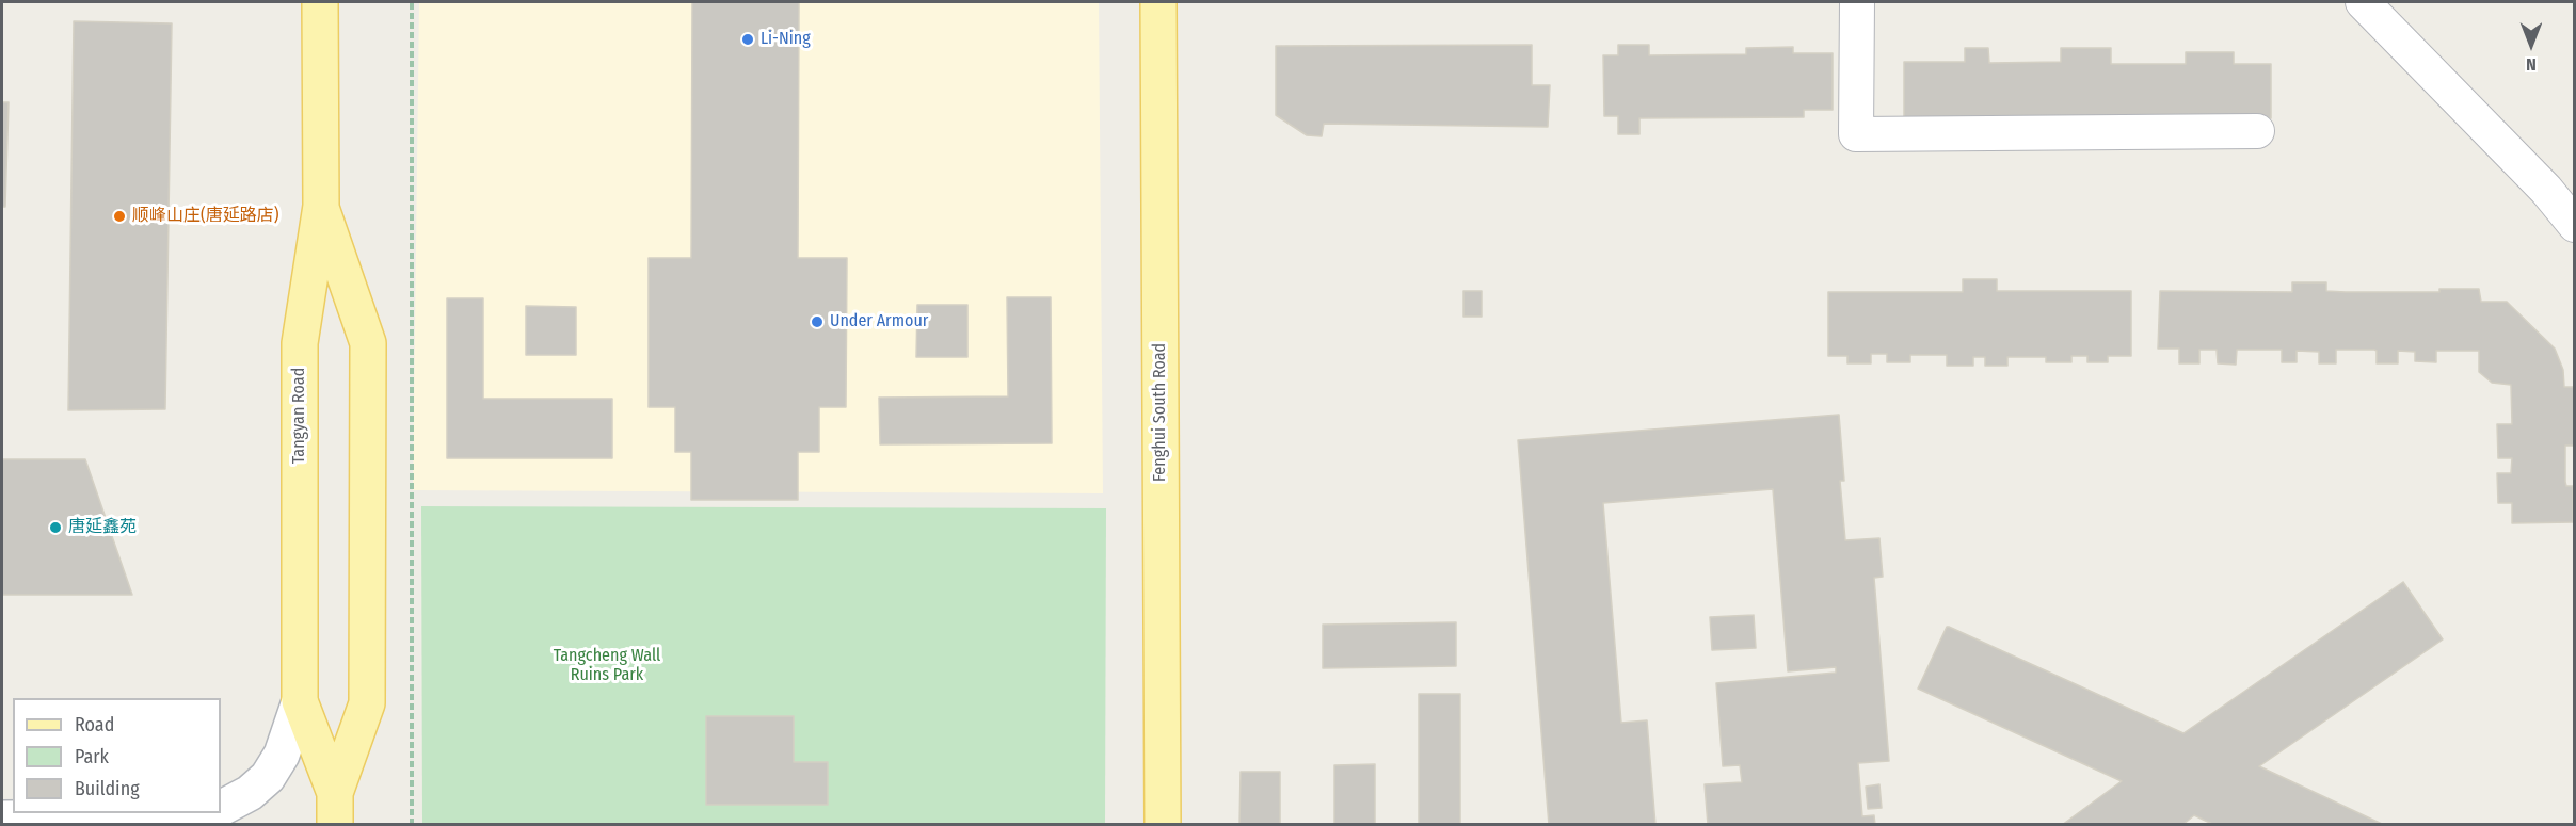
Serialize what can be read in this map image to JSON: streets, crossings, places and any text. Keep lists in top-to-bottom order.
{
  "streets": {
    "main road": ["Fenghui South Road", "Tangyan Road"]
  },
  "parks": ["Tangcheng Wall Ruins Park"],
  "places": [
    "Li-Ning",
    "顺峰山庄(唐延路店)",
    "Under Armour",
    "唐延鑫苑"
  ],
  "legend": ["Road", "Park", "Building"],
  "north": "bottom"
}
